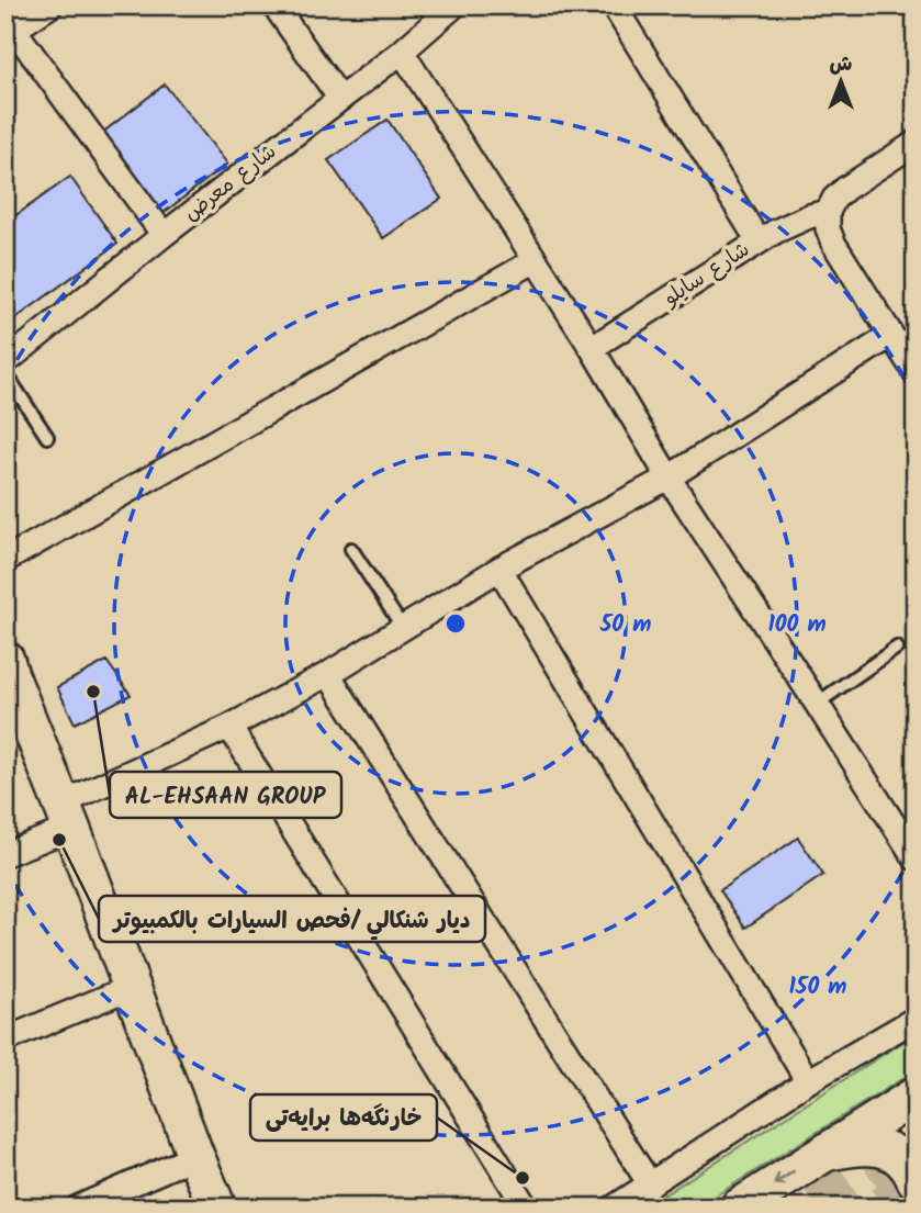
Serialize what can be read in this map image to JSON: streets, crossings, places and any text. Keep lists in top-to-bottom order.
{
  "streets": {
    "street": ["شارع معرض", "شارع سايلو"]
  },
  "places": ["AL-EHSAAN GROUP", "ديار شنكالي /فحص السيارات بالكمبيوتر", "خارنگه‌ها برايه‌تى"],
  "north": "top",
  "rings": ["50 m", "100 m", "150 m"]
}
